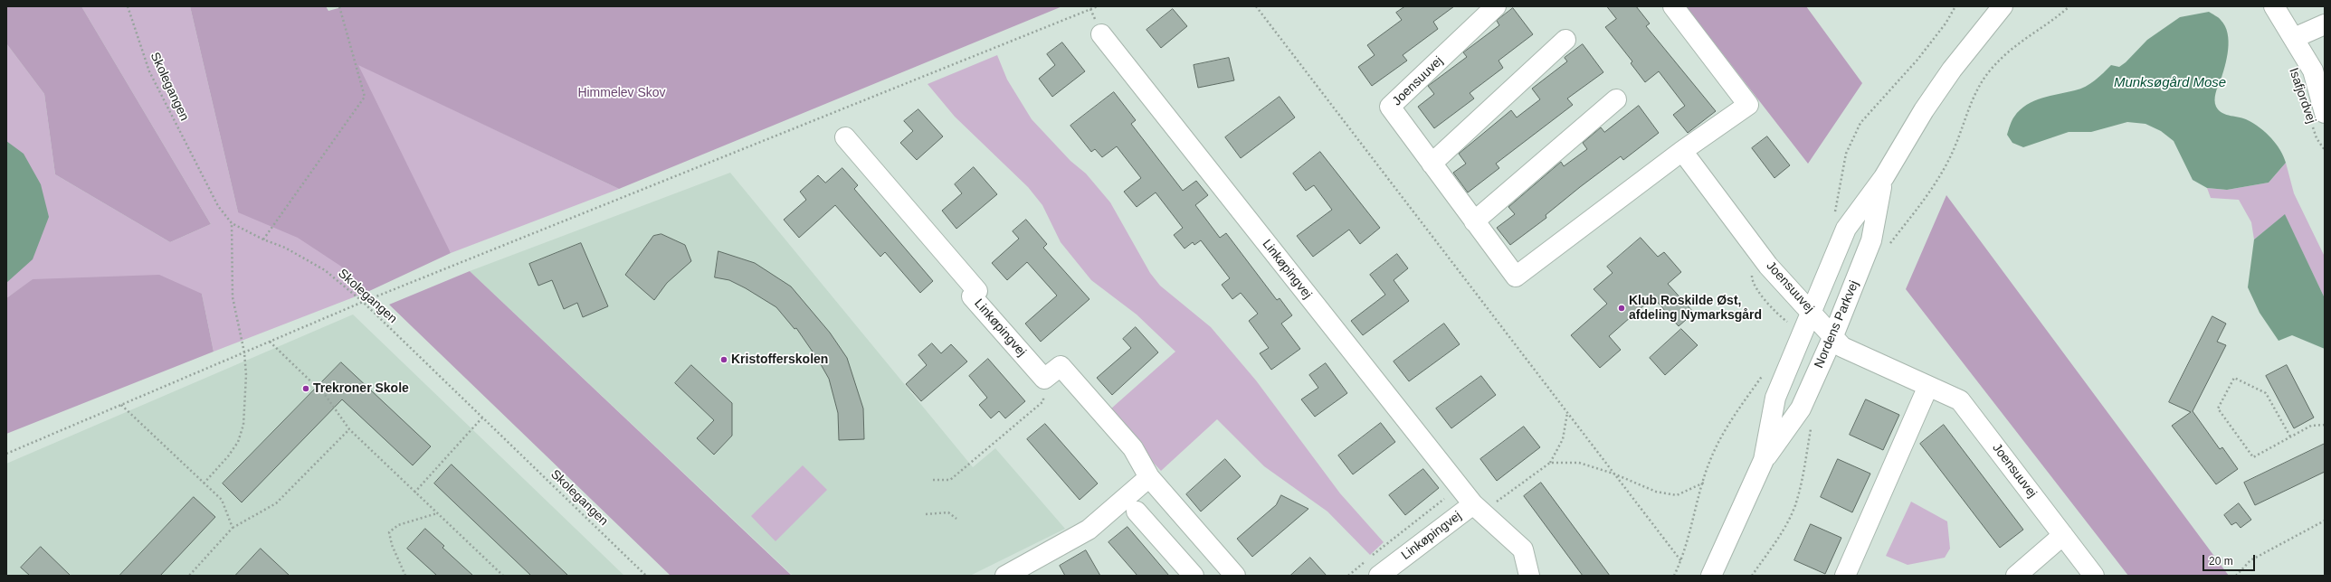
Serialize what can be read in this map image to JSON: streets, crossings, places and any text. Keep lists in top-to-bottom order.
{
  "streets": {
    "street": [
      "Joensuuvej",
      "Isafjordvej",
      "Linkøpingvej",
      "Nordens Parkvej"
    ],
    "path": ["Skolegangen"]
  },
  "crossings": [
    ["Joensuuvej", "Nordens Parkvej"]
  ],
  "water": ["Munksøgård Mose"],
  "parks": ["Himmelev Skov"],
  "places": ["Klub Roskilde Øst, afdeling Nymarksgård", "Kristofferskolen", "Trekroner Skole"],
  "scale_bar": "20 m"
}
